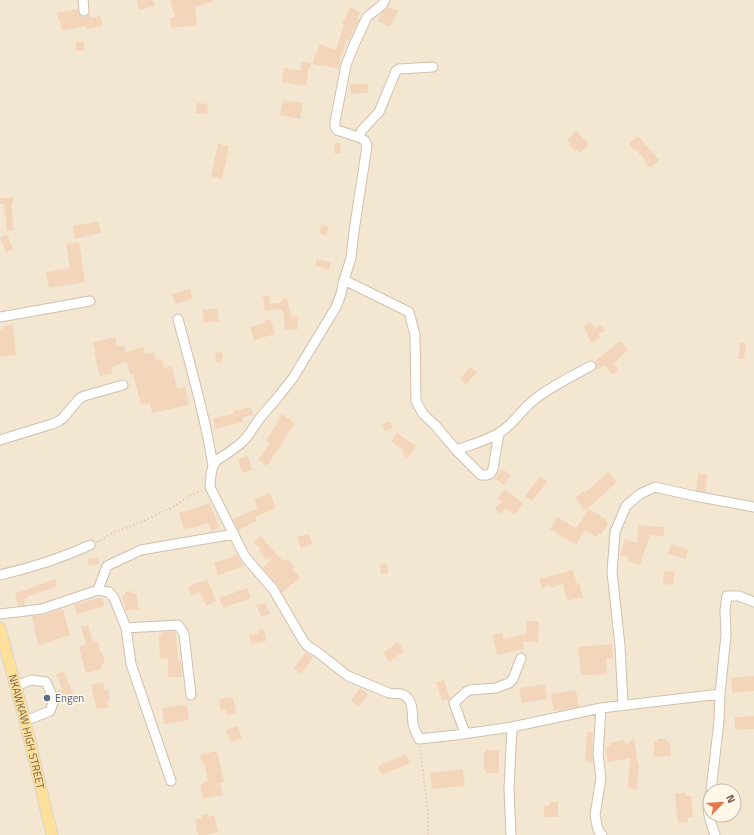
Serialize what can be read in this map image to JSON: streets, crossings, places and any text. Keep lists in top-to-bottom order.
{
  "streets": {
    "main road": ["NKAWKAW HIGH STREET"]
  },
  "places": ["Engen"],
  "north": "top right"
}
